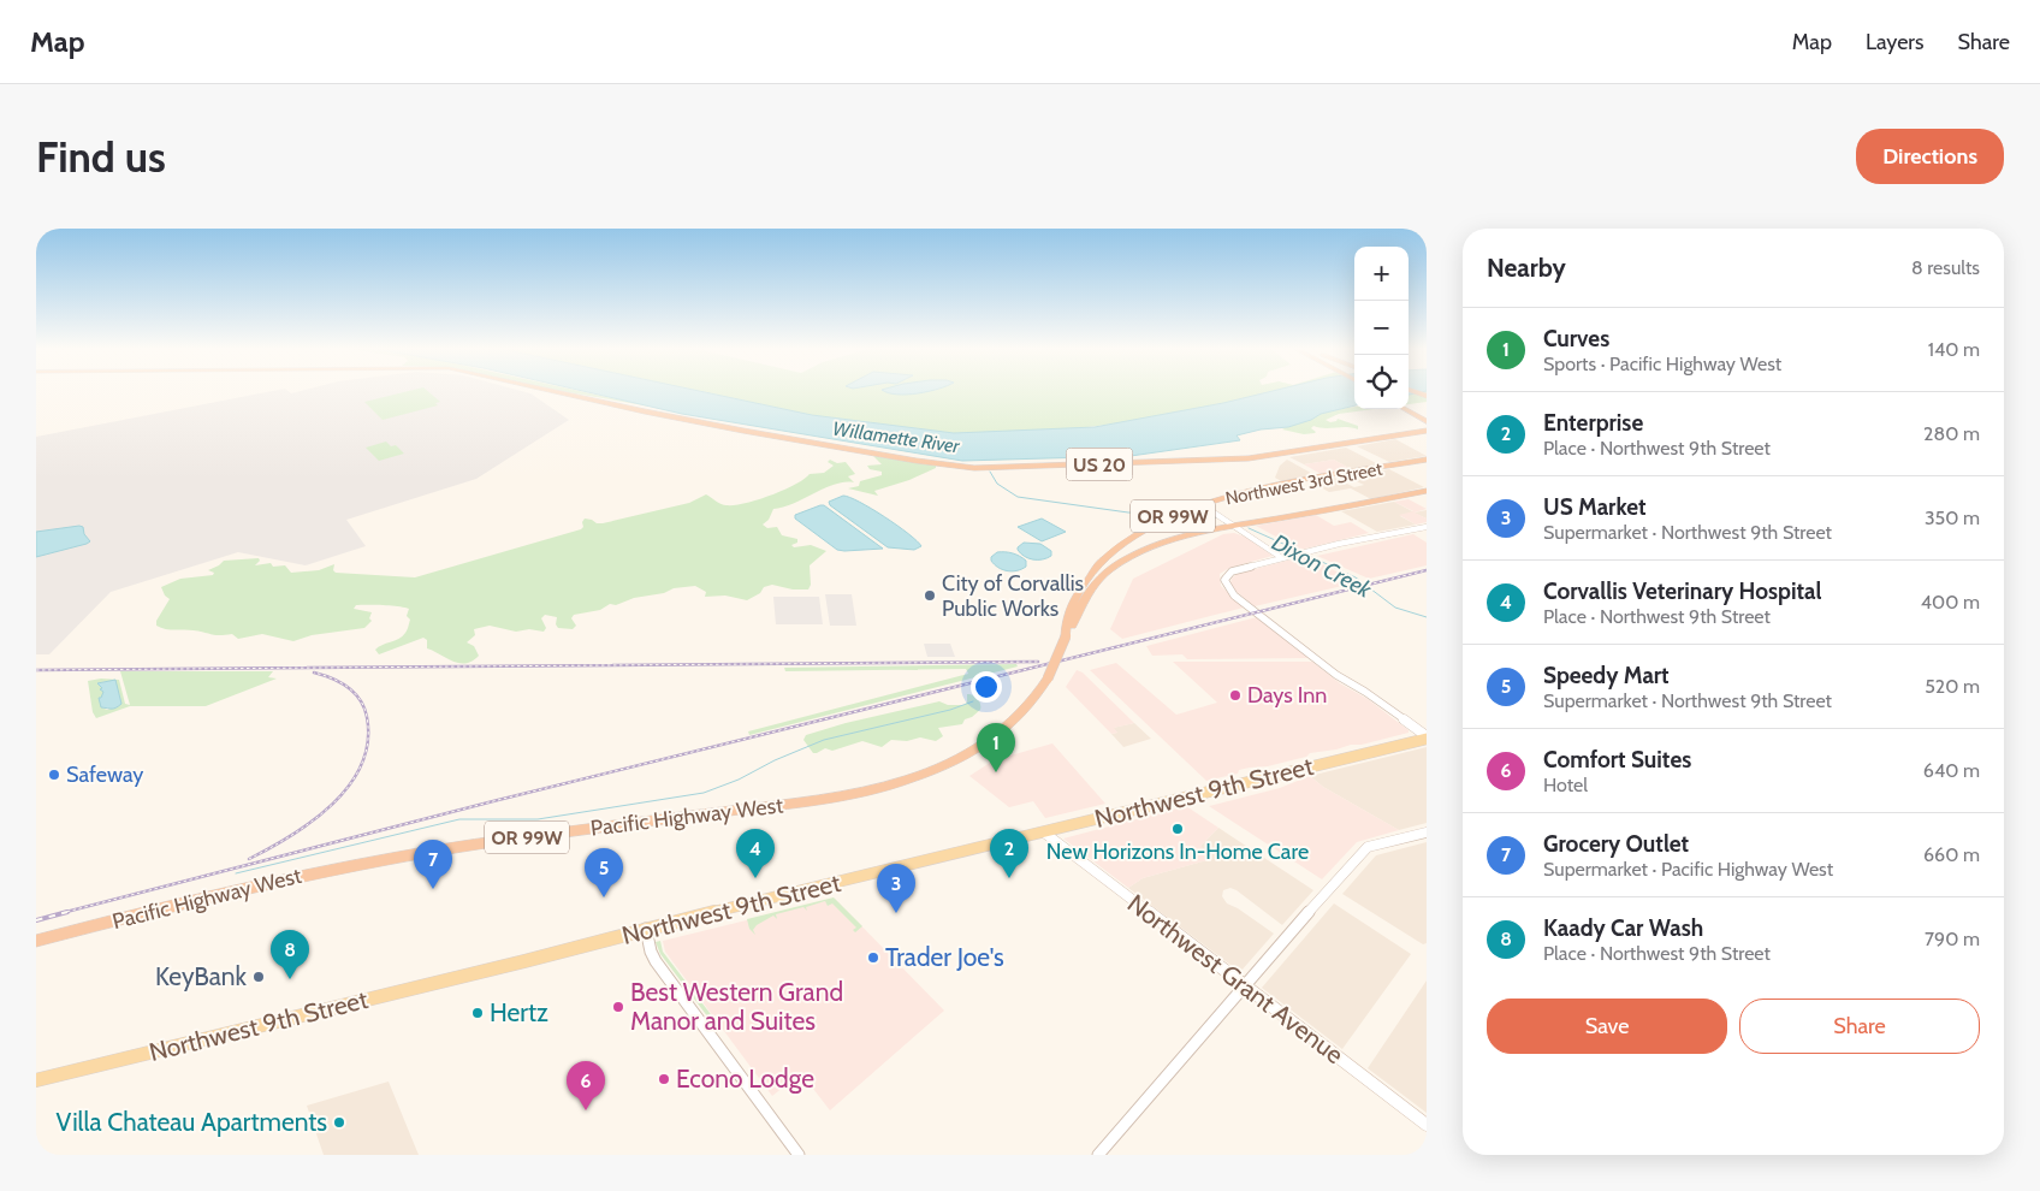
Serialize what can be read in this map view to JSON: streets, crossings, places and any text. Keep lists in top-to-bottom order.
{
  "streets": {
    "highway": [
      "US 20",
      "Northwest 3rd Street",
      "OR 99W",
      "Pacific Highway West"
    ],
    "main road": ["Northwest 9th Street", "Northwest Grant Avenue"]
  },
  "crossings": [
    ["Northwest 3rd Street", "OR 99W"],
    ["Northwest 3rd Street", "Pacific Highway West"],
    ["OR 99W", "Pacific Highway West"],
    ["Northwest 9th Street", "Northwest Grant Avenue"]
  ],
  "water": ["Willamette River", "Dixon Creek"],
  "places": [
    "City of Corvallis Public Works",
    "Days Inn",
    "Safeway",
    "New Horizons In-Home Care",
    "Trader Joe's",
    "KeyBank",
    "Best Western Grand Manor and Suites",
    "Hertz",
    "Econo Lodge",
    "Villa Chateau Apartments"
  ],
  "page": {
    "header": "Map",
    "nav": ["Map", "Layers", "Share"],
    "buttons": [
      "Directions",
      ["Save", "Share"]
    ],
    "title": "Find us",
    "heading": ["Nearby", "8 results"],
    "map_buttons": ["+", "−"],
    "list": [
      {
        "mark": "1",
        "name": "Curves",
        "note": "Sports · Pacific Highway West",
        "value": "140 m"
      },
      {
        "mark": "2",
        "name": "Enterprise",
        "note": "Place · Northwest 9th Street",
        "value": "280 m"
      },
      {
        "mark": "3",
        "name": "US Market",
        "note": "Supermarket · Northwest 9th Street",
        "value": "350 m"
      },
      {
        "mark": "4",
        "name": "Corvallis Veterinary Hospital",
        "note": "Place · Northwest 9th Street",
        "value": "400 m"
      },
      {
        "mark": "5",
        "name": "Speedy Mart",
        "note": "Supermarket · Northwest 9th Street",
        "value": "520 m"
      },
      {
        "mark": "6",
        "name": "Comfort Suites",
        "note": "Hotel",
        "value": "640 m"
      },
      {
        "mark": "7",
        "name": "Grocery Outlet",
        "note": "Supermarket · Pacific Highway West",
        "value": "660 m"
      },
      {
        "mark": "8",
        "name": "Kaady Car Wash",
        "note": "Place · Northwest 9th Street",
        "value": "790 m"
      }
    ],
    "pins": [
      "1",
      "2",
      "4",
      "7",
      "5",
      "3",
      "8",
      "6"
    ]
  }
}
